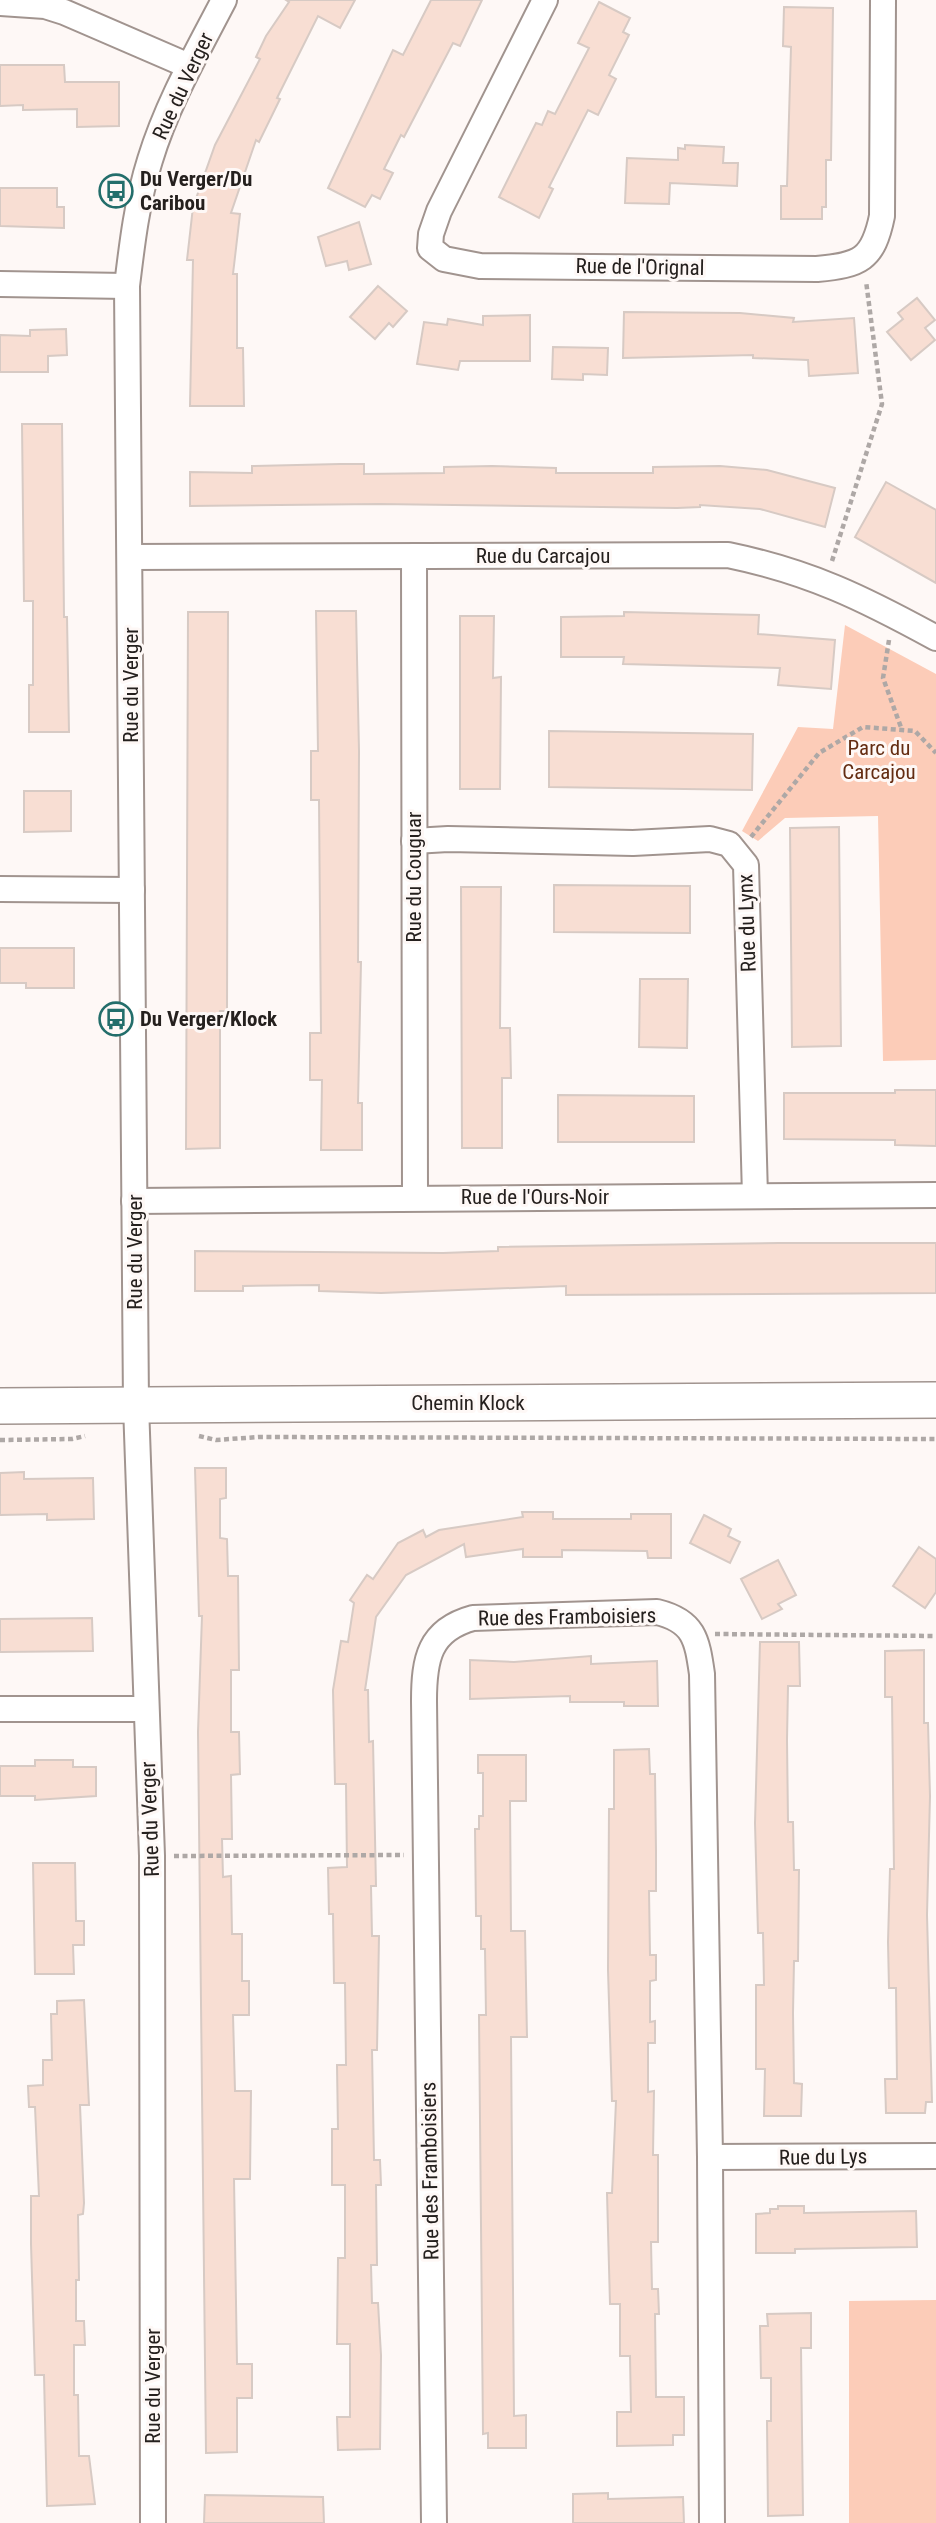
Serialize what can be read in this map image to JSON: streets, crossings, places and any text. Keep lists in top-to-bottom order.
{
  "streets": {
    "main road": ["Chemin Klock"],
    "street": [
      "Rue du Verger",
      "Rue de l'Orignal",
      "Rue du Carcajou",
      "Rue du Couguar",
      "Rue du Lynx",
      "Rue de l'Ours-Noir",
      "Rue des Framboisiers",
      "Rue du Lys"
    ]
  },
  "crossings": [
    ["Rue du Verger", "Rue du Carcajou"],
    ["Rue du Verger", "Rue de l'Ours-Noir"],
    ["Rue du Verger", "Chemin Klock"],
    ["Rue du Carcajou", "Rue du Couguar"],
    ["Rue du Couguar", "Rue du Lynx"],
    ["Rue du Couguar", "Rue de l'Ours-Noir"],
    ["Rue du Lynx", "Rue de l'Ours-Noir"]
  ],
  "parks": ["Parc du Carcajou"],
  "places": {
    "bus stop": ["Du Verger/Du Caribou", "Du Verger/Klock"]
  }
}
